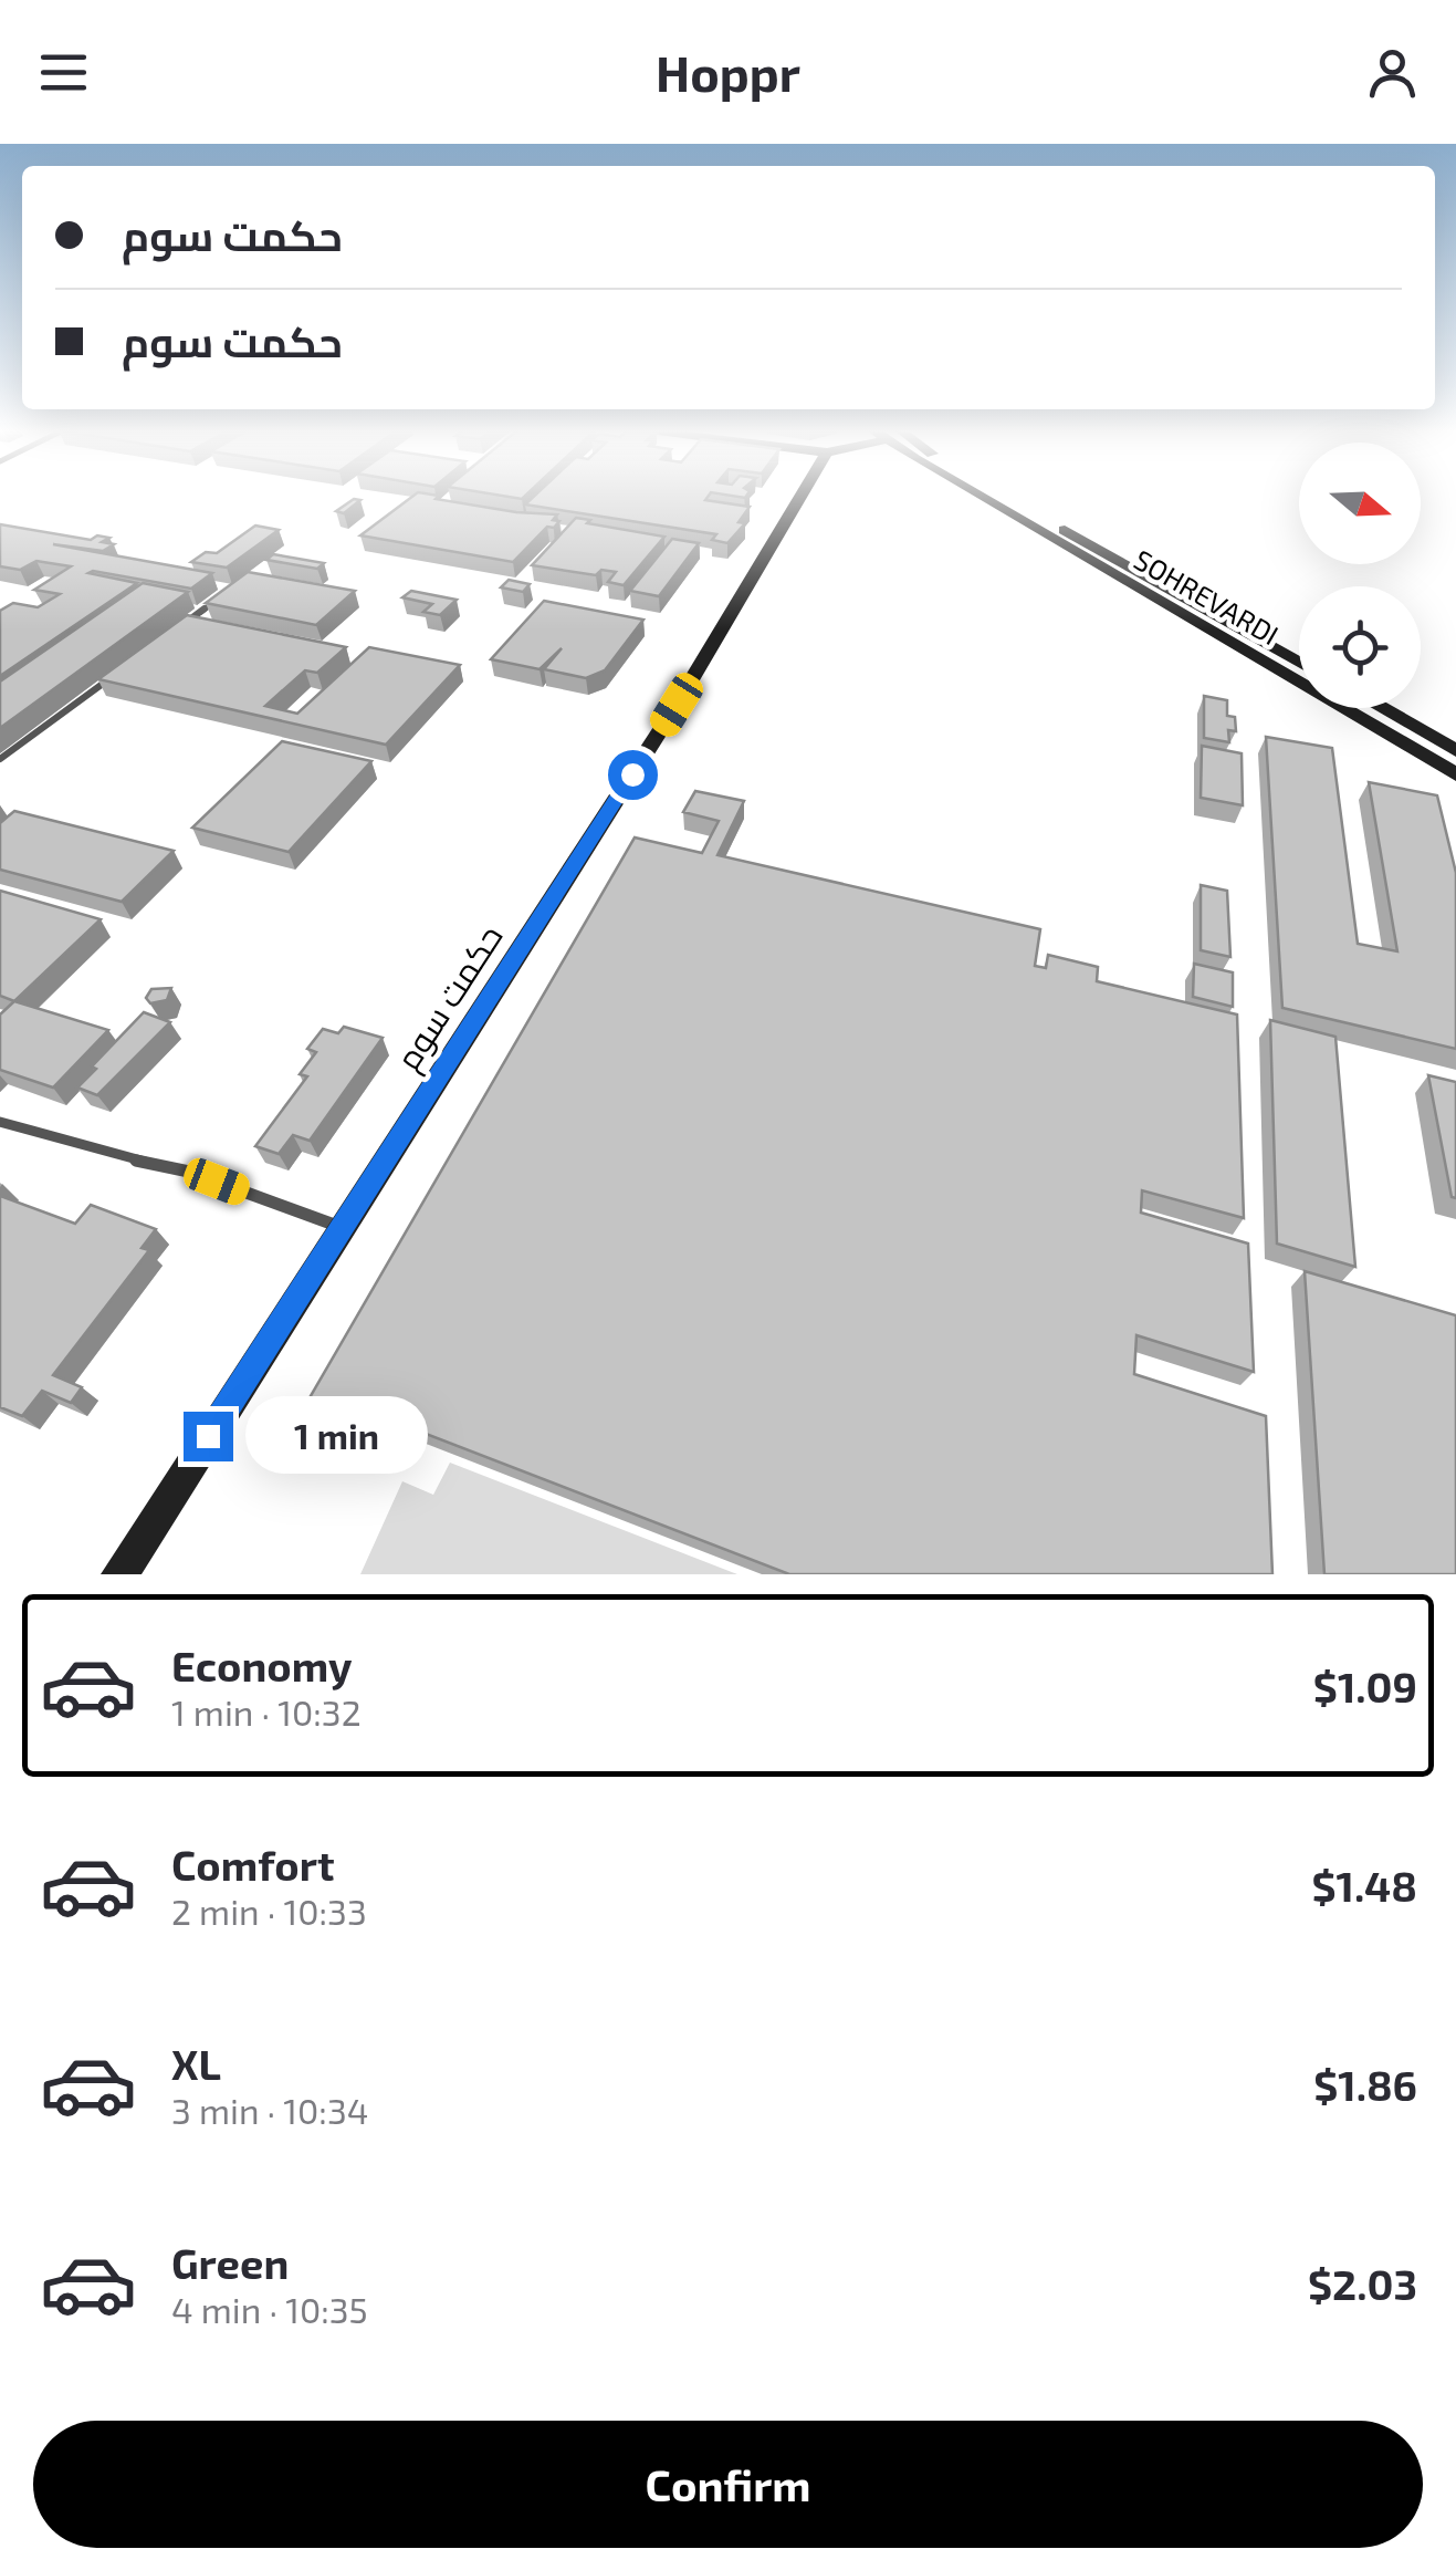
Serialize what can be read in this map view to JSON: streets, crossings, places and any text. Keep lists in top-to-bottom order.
{
  "streets": {
    "street": ["SOHREVARDI", "حکمت سوم"]
  },
  "north": "right",
  "page": {
    "header": "Hoppr",
    "banner": ["حکمت سوم", "حکمت سوم"],
    "bubble": "1 min",
    "list": [
      {
        "name": "Economy",
        "note": "1 min · 10:32",
        "value": "$1.09"
      },
      {
        "name": "Comfort",
        "note": "2 min · 10:33",
        "value": "$1.48"
      },
      {
        "name": "XL",
        "note": "3 min · 10:34",
        "value": "$1.86"
      },
      {
        "name": "Green",
        "note": "4 min · 10:35",
        "value": "$2.03"
      }
    ],
    "buttons": "Confirm"
  }
}
